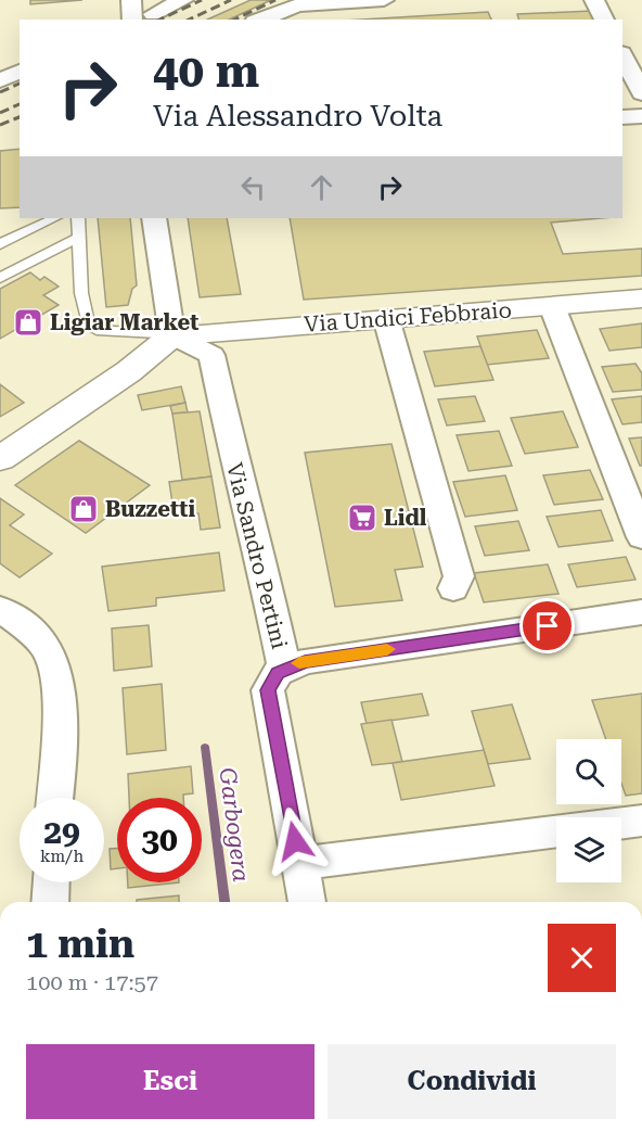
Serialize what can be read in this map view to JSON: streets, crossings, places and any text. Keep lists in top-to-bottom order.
{
  "streets": {
    "street": ["Via Undici Febbraio", "Via Sandro Pertini"]
  },
  "crossings": [
    ["Via Undici Febbraio", "Via Sandro Pertini"]
  ],
  "water": ["Garbogera"],
  "places": {
    "shop": ["Ligiar Market", "Buzzetti"],
    "supermarket": ["Lidl"]
  },
  "page": {
    "turn": ["40 m", "Via Alessandro Volta"],
    "speed": "29 km/h",
    "limit": "30",
    "heading": ["1 min", "100 m · 17:57"],
    "buttons": ["Esci", "Condividi"]
  }
}
